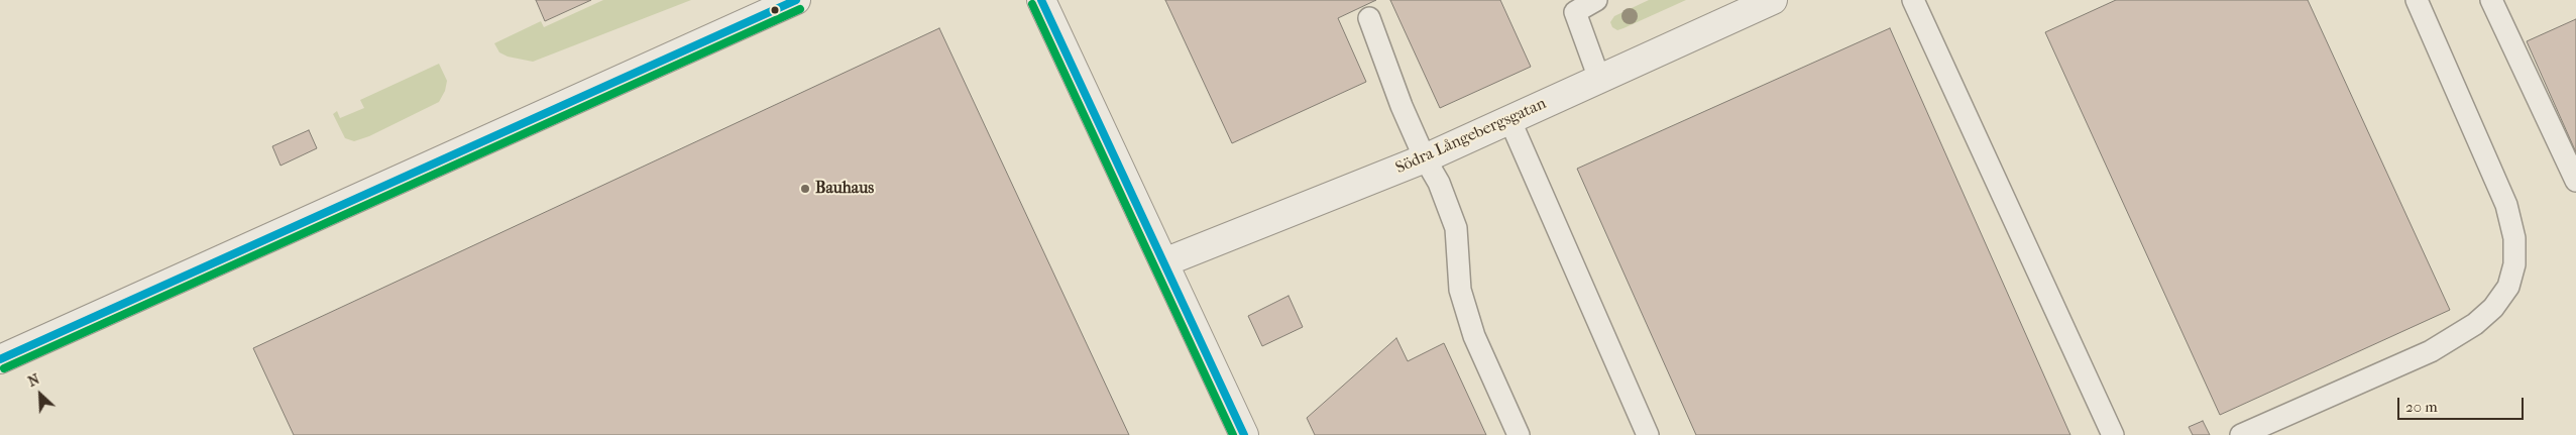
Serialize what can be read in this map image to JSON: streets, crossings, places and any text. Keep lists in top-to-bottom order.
{
  "streets": {
    "street": ["Södra Långebergsgatan"]
  },
  "places": ["Bauhaus"],
  "scale_bar": "20 m",
  "north": "top left"
}
